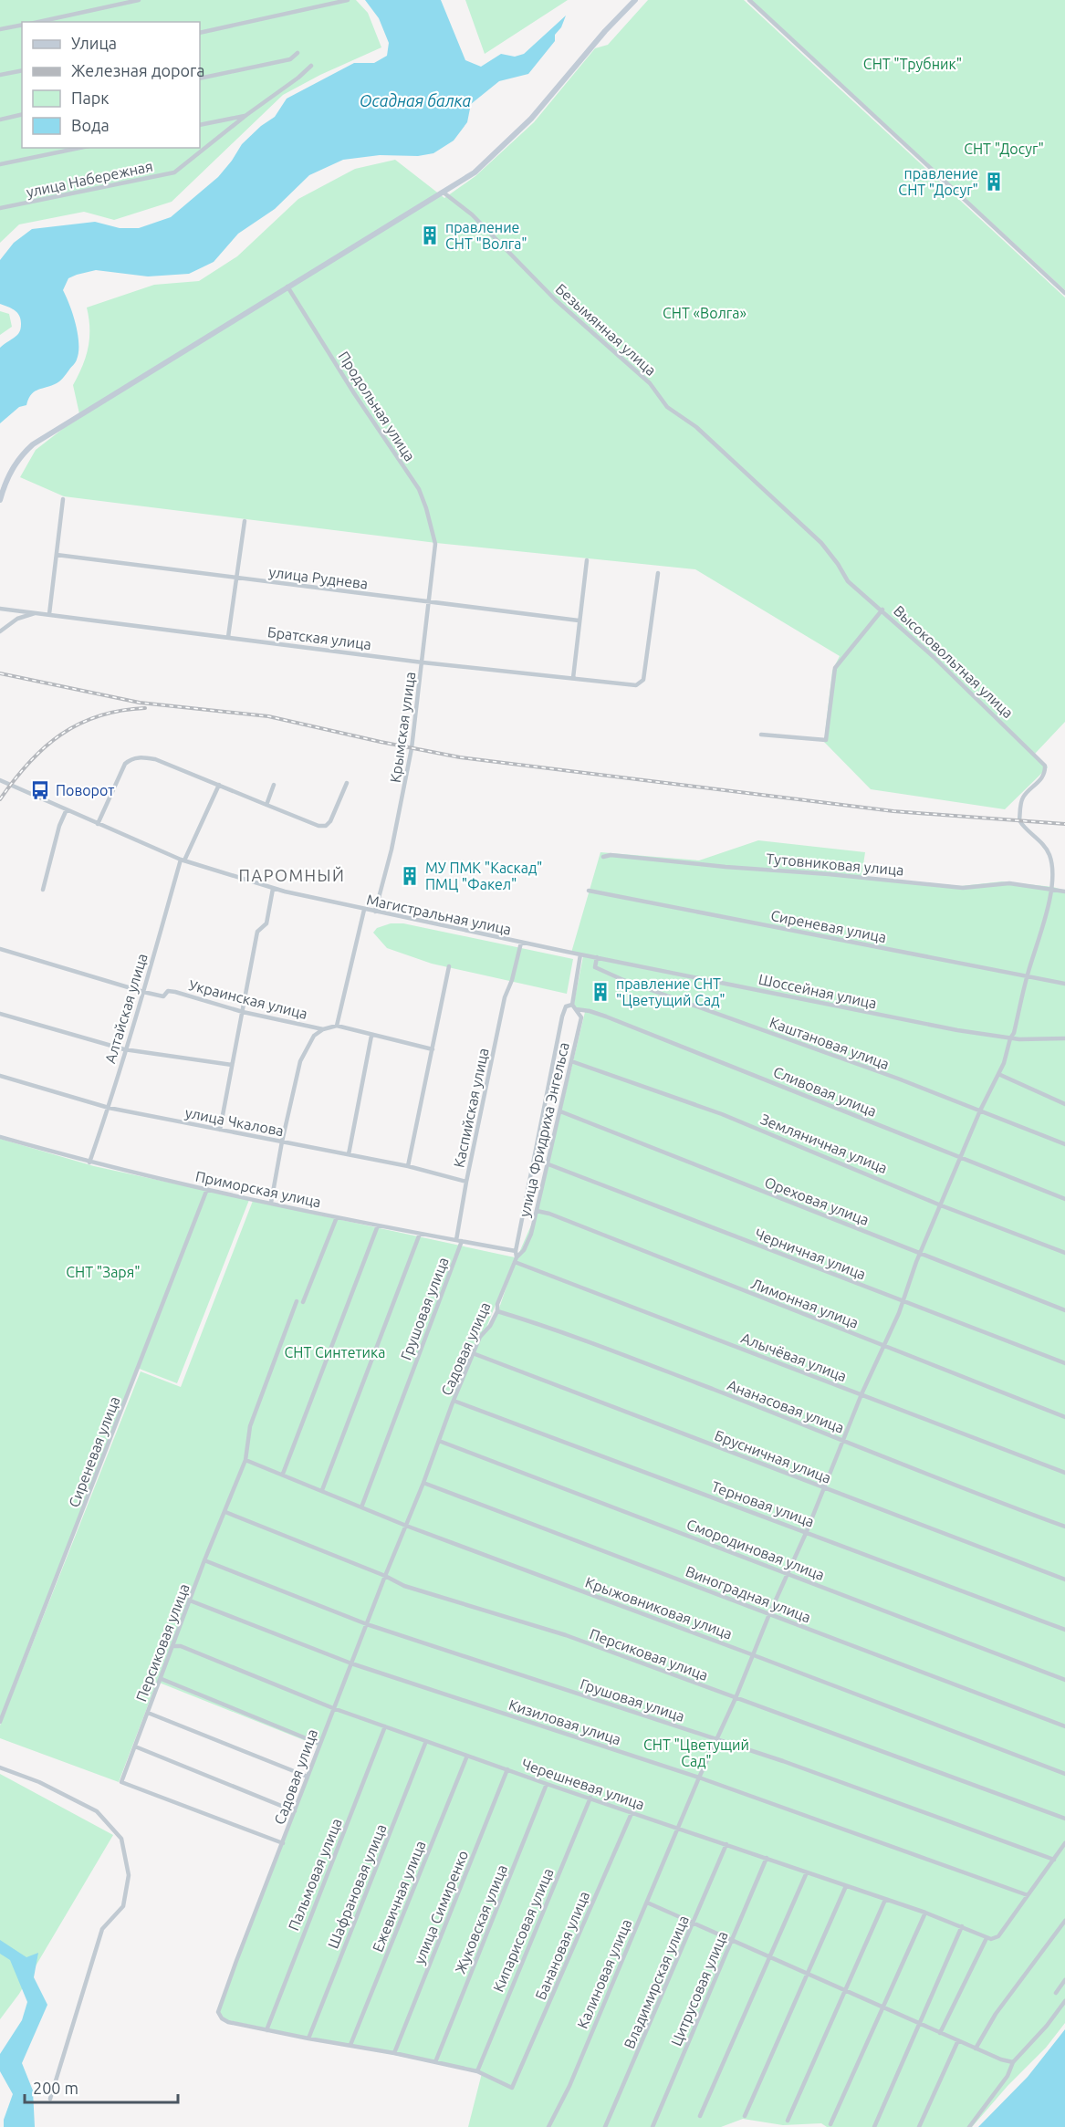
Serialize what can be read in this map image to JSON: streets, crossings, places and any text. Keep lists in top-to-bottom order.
{
  "streets": {
    "street": [
      "улица Набережная",
      "Безымянная улица",
      "Продольная улица",
      "улица Руднева",
      "Братская улица",
      "Высоковольтная улица",
      "Крымская улица",
      "Тутовниковая улица",
      "Магистральная улица",
      "Сиреневая улица",
      "Шоссейная улица",
      "Украинская улица",
      "Алтайская улица",
      "Каштановая улица",
      "Сливовая улица",
      "Каспийская улица",
      "улица Чкалова",
      "улица Фридриха Энгельса",
      "Земляничная улица",
      "Приморская улица",
      "Ореховая улица",
      "Черничная улица",
      "Лимонная улица",
      "Грушовая улица",
      "Садовая улица",
      "Алычёвая улица",
      "Ананасовая улица",
      "Брусничная улица",
      "Терновая улица",
      "Смородиновая улица",
      "Виноградная улица",
      "Крыжовниковая улица",
      "Персиковая улица",
      "Кизиловая улица",
      "Черешневая улица",
      "Пальмовая улица",
      "Шафрановая улица",
      "Ежевичная улица",
      "улица Симиренко",
      "Жуковская улица",
      "Кипарисовая улица",
      "Банановая улица",
      "Калиновая улица",
      "Владимирская улица",
      "Цитрусовая улица"
    ]
  },
  "crossings": [
    ["Безымянная улица", "Высоковольтная улица"],
    ["Продольная улица", "Крымская улица"],
    ["улица Руднева", "Крымская улица"],
    ["Братская улица", "Крымская улица"],
    ["Высоковольтная улица", "Калиновая улица"],
    ["Крымская улица", "Магистральная улица"],
    ["Тутовниковая улица", "Калиновая улица"],
    ["Магистральная улица", "Шоссейная улица"],
    ["Магистральная улица", "Алтайская улица"],
    ["Магистральная улица", "Каспийская улица"],
    ["Сиреневая улица", "Приморская улица"],
    ["Сиреневая улица", "Калиновая улица"],
    ["Шоссейная улица", "Каштановая улица"],
    ["Шоссейная улица", "улица Фридриха Энгельса"],
    ["Шоссейная улица", "Калиновая улица"],
    ["Украинская улица", "Алтайская улица"],
    ["Алтайская улица", "улица Чкалова"],
    ["Алтайская улица", "Приморская улица"],
    ["Каштановая улица", "Калиновая улица"],
    ["Сливовая улица", "улица Фридриха Энгельса"],
    ["Сливовая улица", "Калиновая улица"],
    ["Каспийская улица", "улица Чкалова"],
    ["Каспийская улица", "Приморская улица"],
    ["Каспийская улица", "Грушовая улица"],
    ["улица Фридриха Энгельса", "Земляничная улица"],
    ["улица Фридриха Энгельса", "Приморская улица"],
    ["улица Фридриха Энгельса", "Ореховая улица"],
    ["улица Фридриха Энгельса", "Черничная улица"],
    ["улица Фридриха Энгельса", "Лимонная улица"],
    ["улица Фридриха Энгельса", "Садовая улица"],
    ["улица Фридриха Энгельса", "Алычёвая улица"],
    ["Земляничная улица", "Калиновая улица"],
    ["Приморская улица", "Грушовая улица"],
    ["Ореховая улица", "Калиновая улица"],
    ["Черничная улица", "Калиновая улица"],
    ["Лимонная улица", "Калиновая улица"],
    ["Грушовая улица", "Садовая улица"],
    ["Грушовая улица", "Крыжовниковая улица"],
    ["Грушовая улица", "Персиковая улица"],
    ["Грушовая улица", "Калиновая улица"],
    ["Садовая улица", "Алычёвая улица"],
    ["Садовая улица", "Ананасовая улица"],
    ["Садовая улица", "Брусничная улица"],
    ["Садовая улица", "Терновая улица"],
    ["Садовая улица", "Смородиновая улица"],
    ["Садовая улица", "Виноградная улица"],
    ["Садовая улица", "Крыжовниковая улица"],
    ["Садовая улица", "Персиковая улица"],
    ["Садовая улица", "Кизиловая улица"],
    ["Садовая улица", "Черешневая улица"],
    ["Садовая улица", "Пальмовая улица"],
    ["Садовая улица", "Шафрановая улица"],
    ["Садовая улица", "Ежевичная улица"],
    ["Садовая улица", "улица Симиренко"],
    ["Садовая улица", "Жуковская улица"],
    ["Садовая улица", "Кипарисовая улица"],
    ["Садовая улица", "Банановая улица"],
    ["Алычёвая улица", "Калиновая улица"],
    ["Ананасовая улица", "Калиновая улица"],
    ["Брусничная улица", "Калиновая улица"],
    ["Терновая улица", "Калиновая улица"],
    ["Смородиновая улица", "Калиновая улица"],
    ["Виноградная улица", "Калиновая улица"],
    ["Крыжовниковая улица", "Персиковая улица"],
    ["Крыжовниковая улица", "Калиновая улица"],
    ["Персиковая улица", "Кизиловая улица"],
    ["Персиковая улица", "Черешневая улица"],
    ["Персиковая улица", "Калиновая улица"],
    ["Кизиловая улица", "Калиновая улица"],
    ["Черешневая улица", "Пальмовая улица"],
    ["Черешневая улица", "Шафрановая улица"],
    ["Черешневая улица", "Ежевичная улица"],
    ["Черешневая улица", "улица Симиренко"],
    ["Черешневая улица", "Жуковская улица"],
    ["Черешневая улица", "Кипарисовая улица"],
    ["Черешневая улица", "Банановая улица"],
    ["Черешневая улица", "Калиновая улица"],
    ["Черешневая улица", "Владимирская улица"],
    ["Черешневая улица", "Цитрусовая улица"]
  ],
  "districts": ["ПАРОМНЫЙ"],
  "water": ["Осадная балка"],
  "parks": [
    "СНТ \"Трубник\"",
    "СНТ \"Досуг\"",
    "СНТ «Волга»",
    "СНТ \"Заря\"",
    "СНТ Синтетика",
    "СНТ \"Цветущий Сад\""
  ],
  "places": {
    "building": [
      "правление СНТ \"Досуг\"",
      "правление СНТ \"Волга\"",
      "МУ ПМК \"Каскад\" ПМЦ \"Факел\"",
      "правление СНТ \"Цветущий Сад\""
    ],
    "bus stop": ["Поворот"]
  },
  "legend": [
    "Улица",
    "Железная дорога",
    "Парк",
    "Вода"
  ],
  "scale_bar": "200 m"
}
